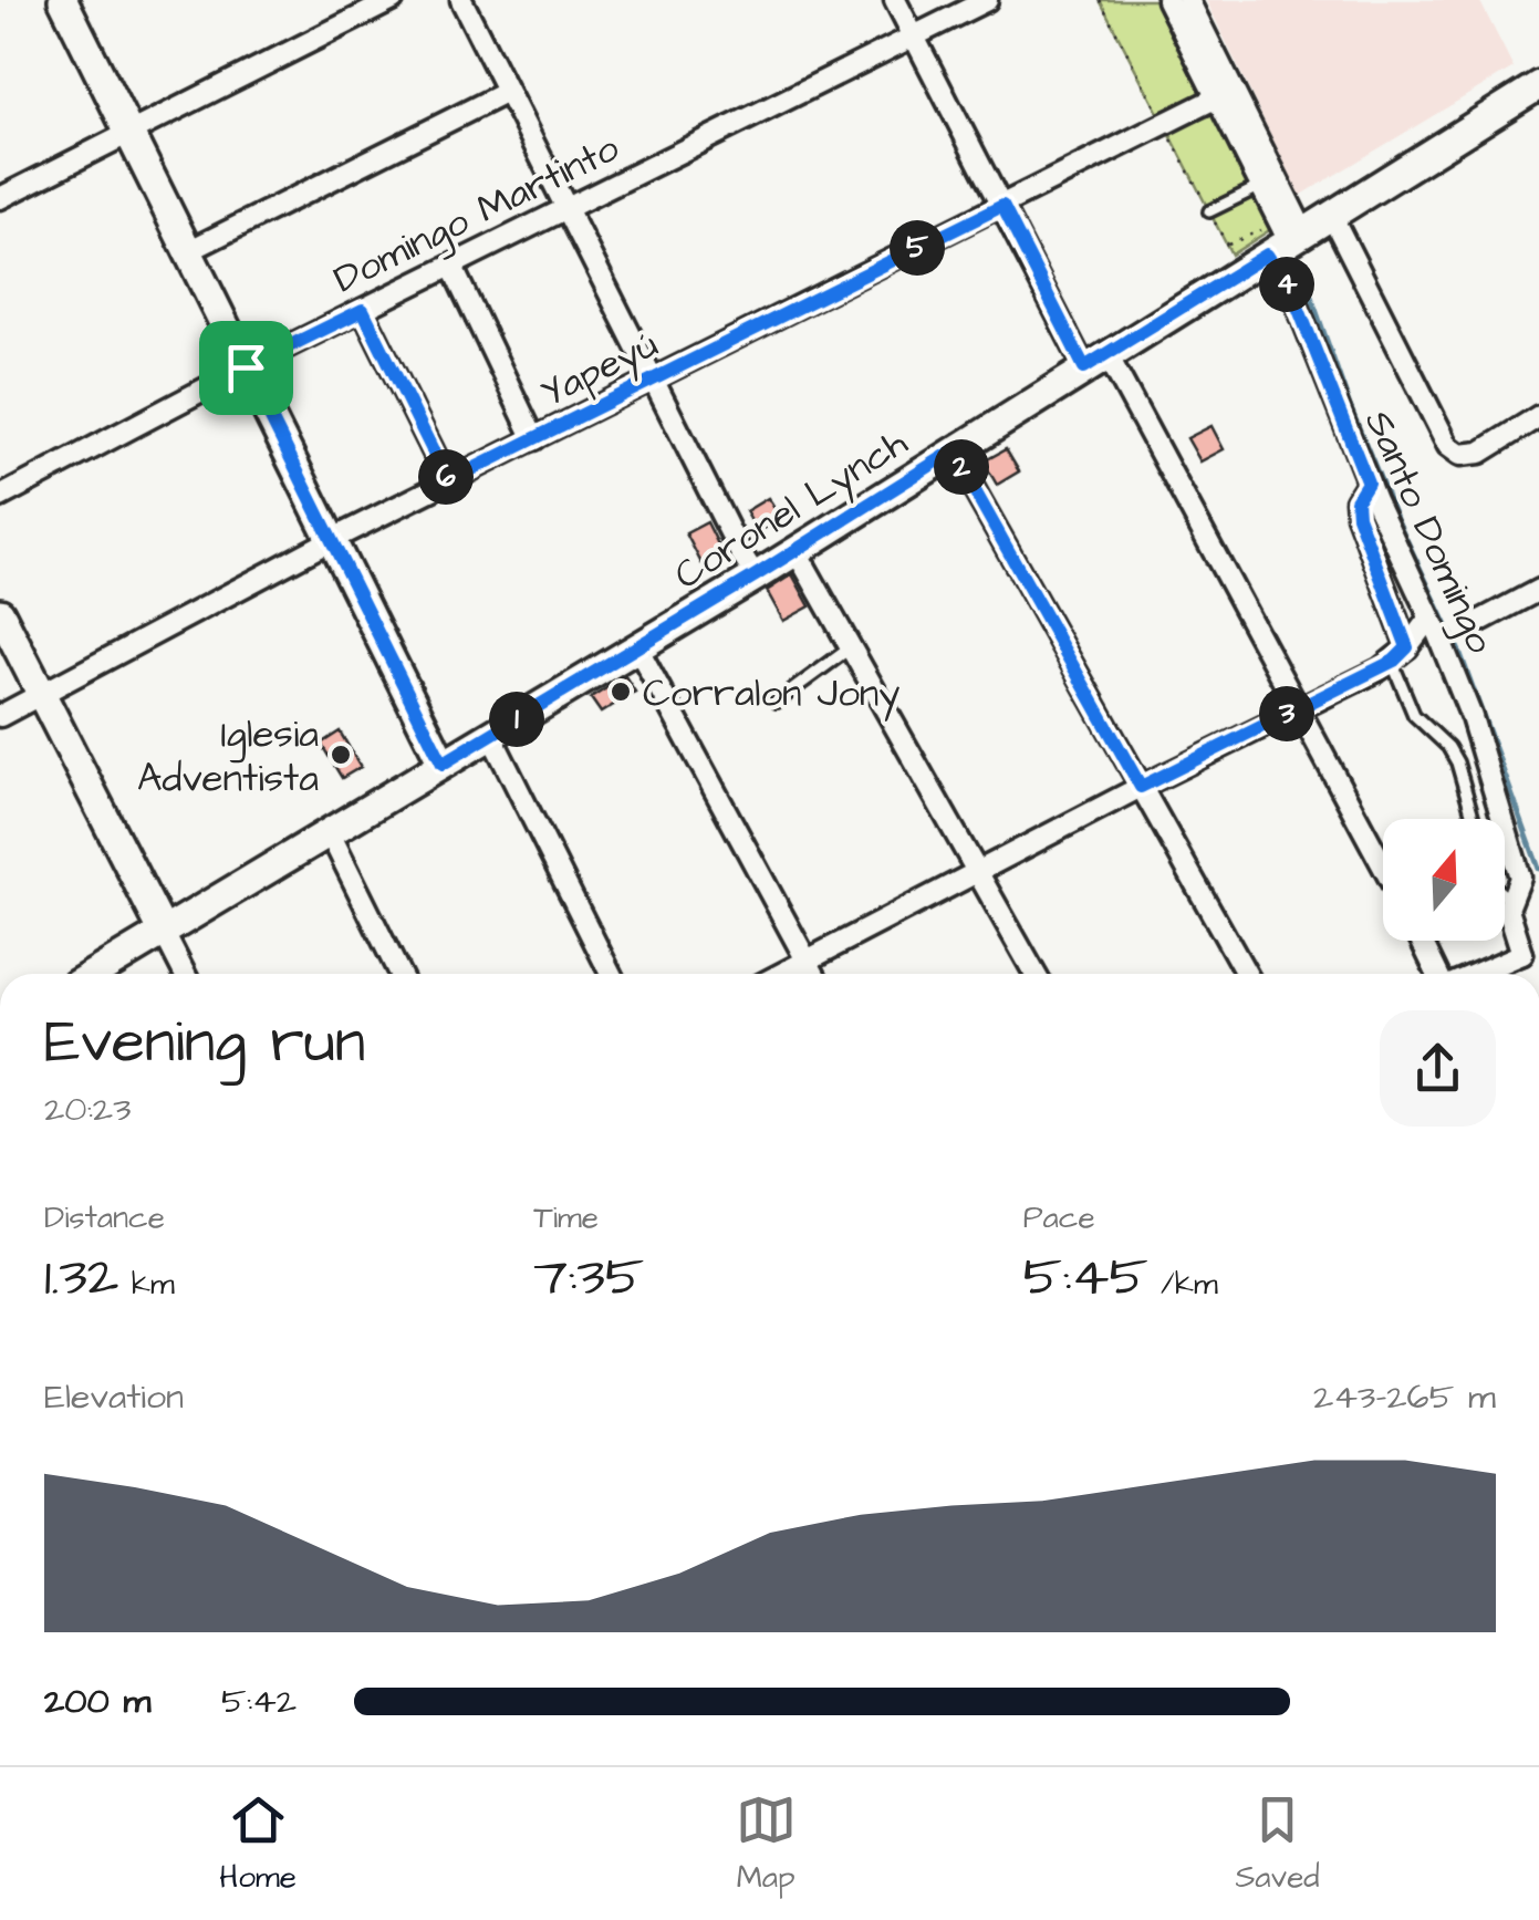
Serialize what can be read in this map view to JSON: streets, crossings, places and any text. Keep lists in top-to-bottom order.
{
  "streets": {
    "street": [
      "Domingo Martinto",
      "Yapeyú",
      "Coronel Lynch",
      "Santo Domingo"
    ]
  },
  "crossings": [
    ["Coronel Lynch", "Santo Domingo"]
  ],
  "places": ["Corralon Jony", "Iglesia Adventista"],
  "north": "top",
  "page": {
    "pins": [
      "5",
      "4",
      "2",
      "6",
      "3",
      "1"
    ],
    "heading": ["Evening run", "20:23"],
    "stats": [
      ["Distance", "1.32 km"],
      ["Time", "7:35"],
      ["Pace", "5:45 /km"]
    ],
    "chart": ["Elevation", "243–265 m"],
    "list": [
      {
        "name": "200 m",
        "note": "5:42"
      }
    ],
    "tabs": ["Home", "Map", "Saved"]
  }
}
